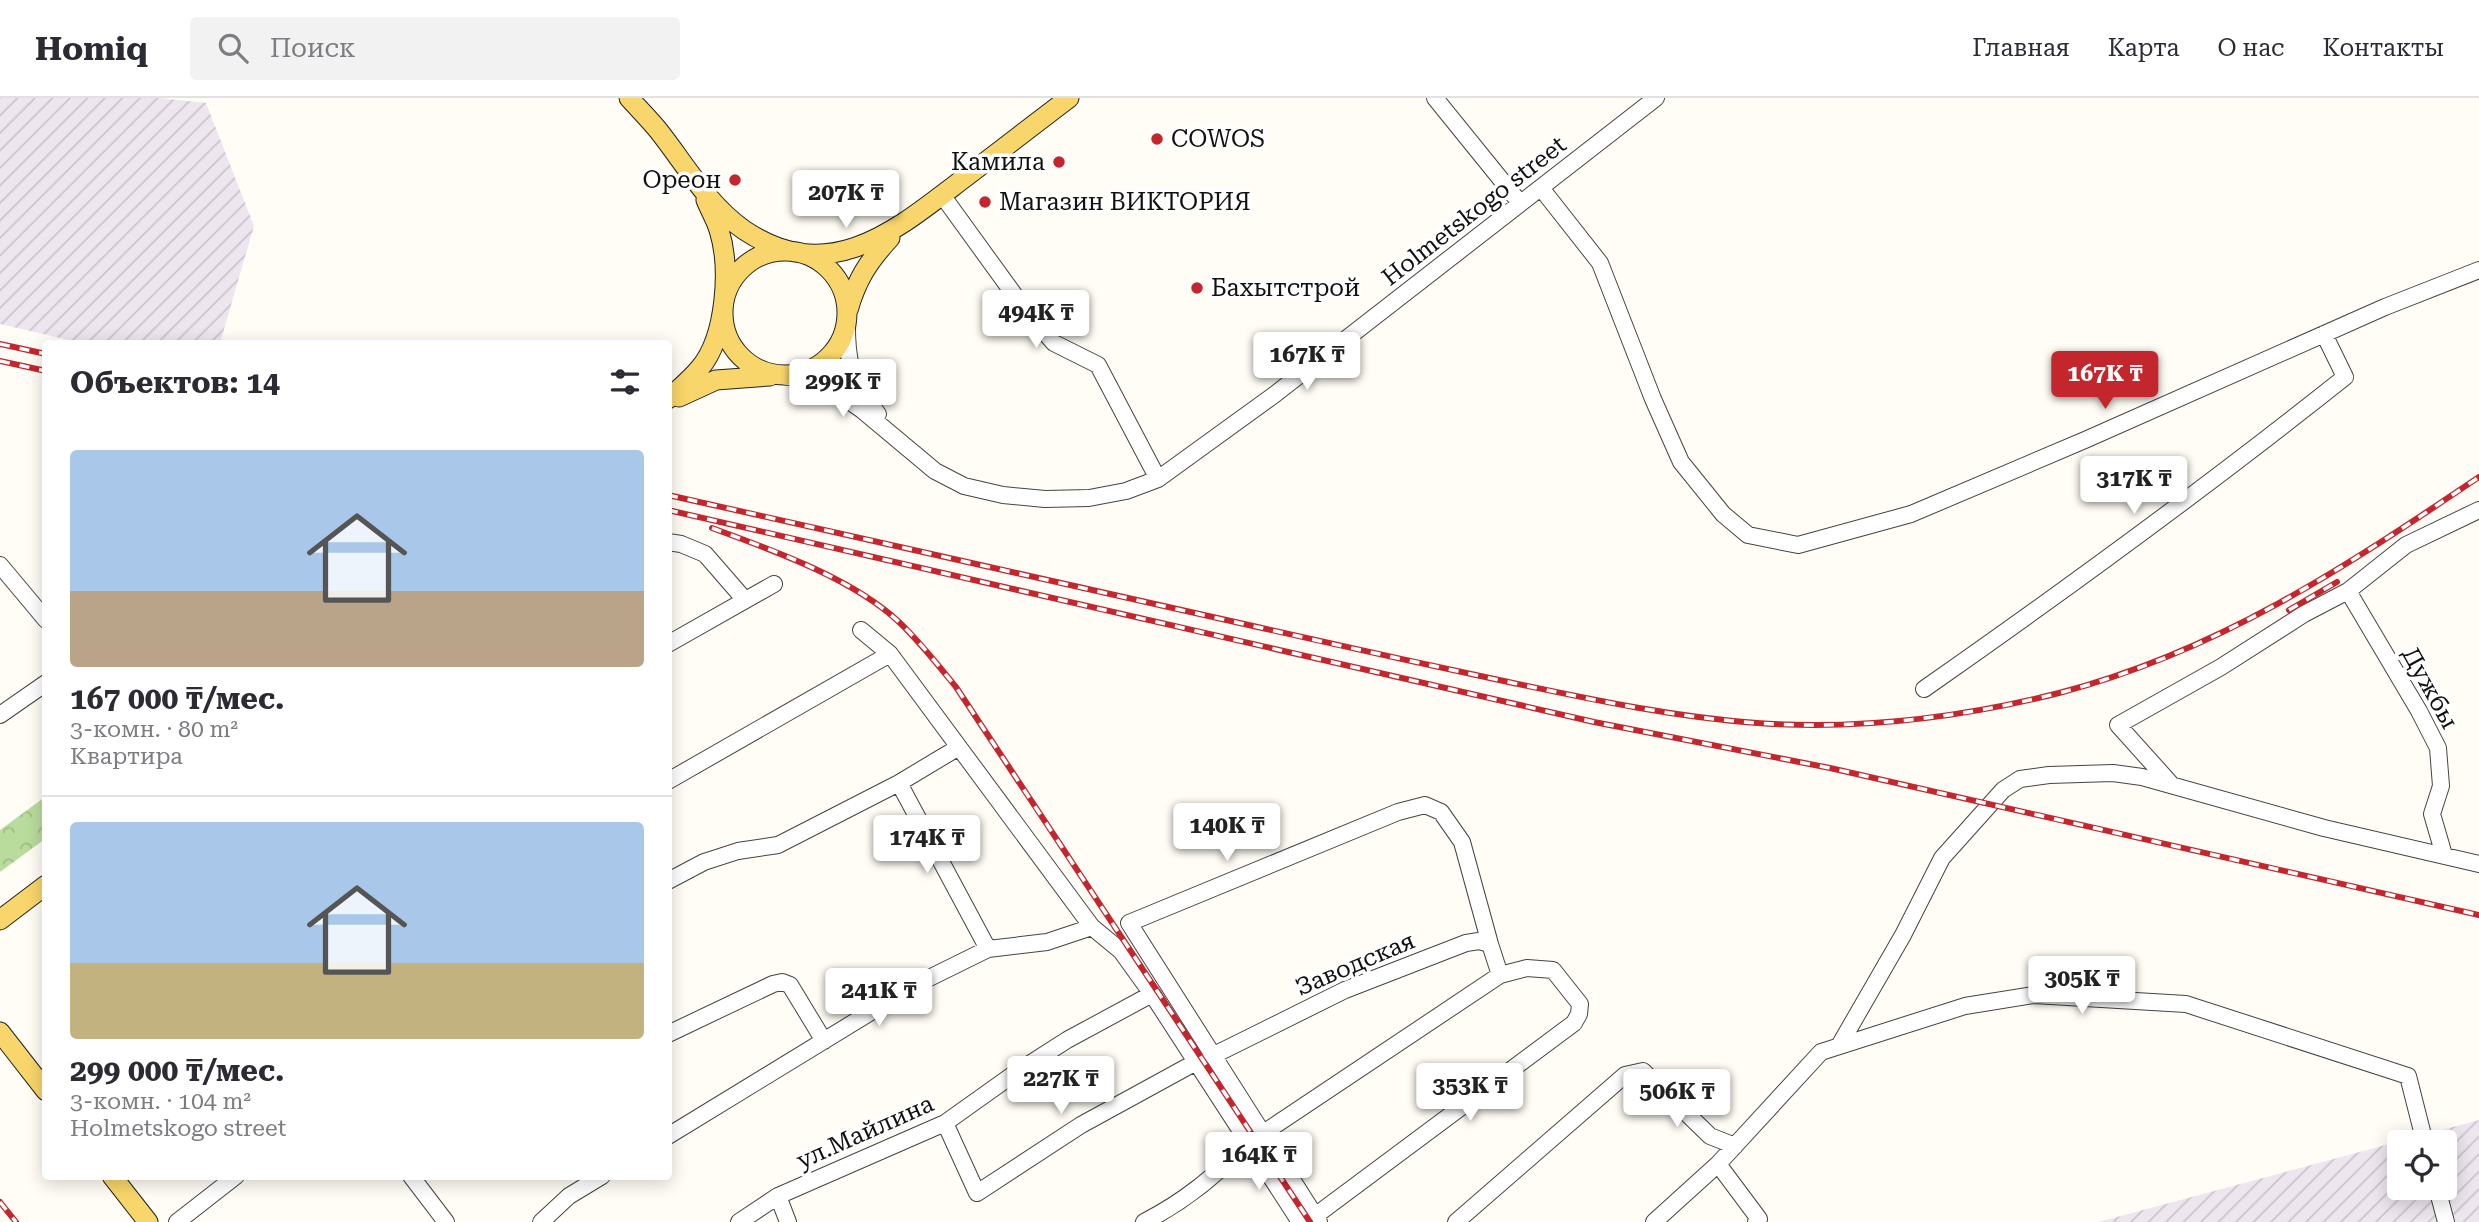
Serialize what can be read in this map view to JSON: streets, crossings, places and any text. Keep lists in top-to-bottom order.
{
  "streets": {
    "street": [
      "Holmetskogo street",
      "Дужбы",
      "Заводская",
      "ул.Майлина"
    ]
  },
  "crossings": [
    ["Заводская", "ул.Майлина"]
  ],
  "places": [
    "COWOS",
    "Камила",
    "Ореон",
    "Магазин ВИКТОРИЯ",
    "Бахытстрой"
  ],
  "page": {
    "header": "Homiq",
    "search": "Поиск",
    "nav": [
      "Главная",
      "Карта",
      "О нас",
      "Контакты"
    ],
    "price": [
      "207K ₸",
      "494K ₸",
      "167K ₸",
      "167K ₸",
      "299K ₸",
      "317K ₸",
      "140K ₸",
      "174K ₸",
      "305K ₸",
      "241K ₸",
      "227K ₸",
      "353K ₸",
      "506K ₸",
      "164K ₸"
    ],
    "heading": "Объектов: 14",
    "list": [
      {
        "name": "167 000 ₸/мес.",
        "note": "3-комн. · 80 m² · Квартира"
      },
      {
        "name": "299 000 ₸/мес.",
        "note": "3-комн. · 104 m² · Holmetskogo street"
      }
    ]
  }
}
